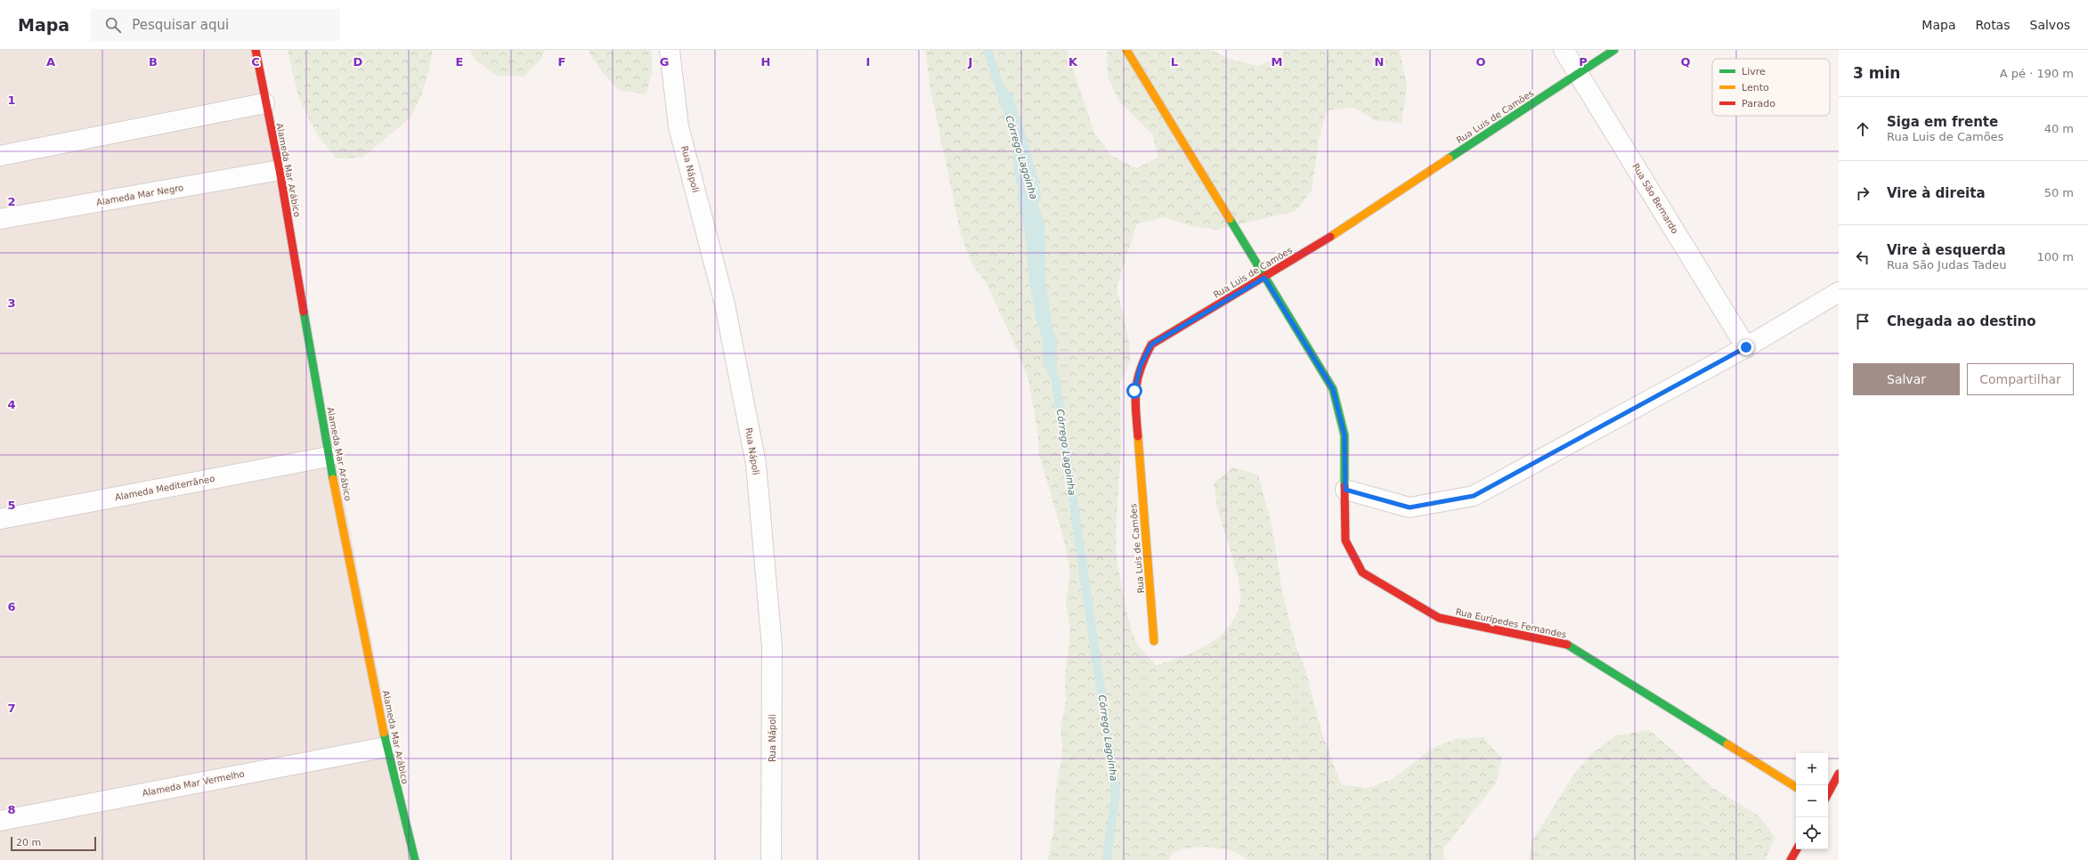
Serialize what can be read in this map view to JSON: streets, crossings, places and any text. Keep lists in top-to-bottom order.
{
  "streets": {
    "street": [
      "Rua Luis de Camões",
      "Rua Nápoli",
      "Alameda Mar Arábico",
      "Alameda Mar Negro",
      "Rua São Bernardo",
      "Alameda Mediterrâneo",
      "Rua Eurípedes Fernandes",
      "Alameda Mar Vermelho"
    ]
  },
  "crossings": [
    ["Rua Luis de Camões", "Rua São Bernardo"],
    ["Rua Luis de Camões", "Rua Eurípedes Fernandes"],
    ["Alameda Mar Arábico", "Alameda Mar Negro"],
    ["Alameda Mar Arábico", "Alameda Mediterrâneo"],
    ["Alameda Mar Arábico", "Alameda Mar Vermelho"]
  ],
  "water": ["Córrego Lagoinha"],
  "legend": ["Livre", "Lento", "Parado"],
  "scale_bar": "20 m",
  "page": {
    "header": "Mapa",
    "search": "Pesquisar aqui",
    "nav": ["Mapa", "Rotas", "Salvos"],
    "heading": ["3 min", "A pé · 190 m"],
    "list": [
      ["Siga em frente", "Rua Luis de Camões", "40 m"],
      ["Vire à direita", "50 m"],
      ["Vire à esquerda", "Rua São Judas Tadeu", "100 m"],
      "Chegada ao destino"
    ],
    "buttons": ["Salvar", "Compartilhar"],
    "map_buttons": ["+", "−"],
    "scale": "20 m"
  },
  "grid": {
    "columns": [
      "A",
      "B",
      "C",
      "D",
      "E",
      "F",
      "G",
      "H",
      "I",
      "J",
      "K",
      "L",
      "M",
      "N",
      "O",
      "P",
      "Q"
    ],
    "rows": [
      "1",
      "2",
      "3",
      "4",
      "5",
      "6",
      "7",
      "8"
    ]
  }
}
